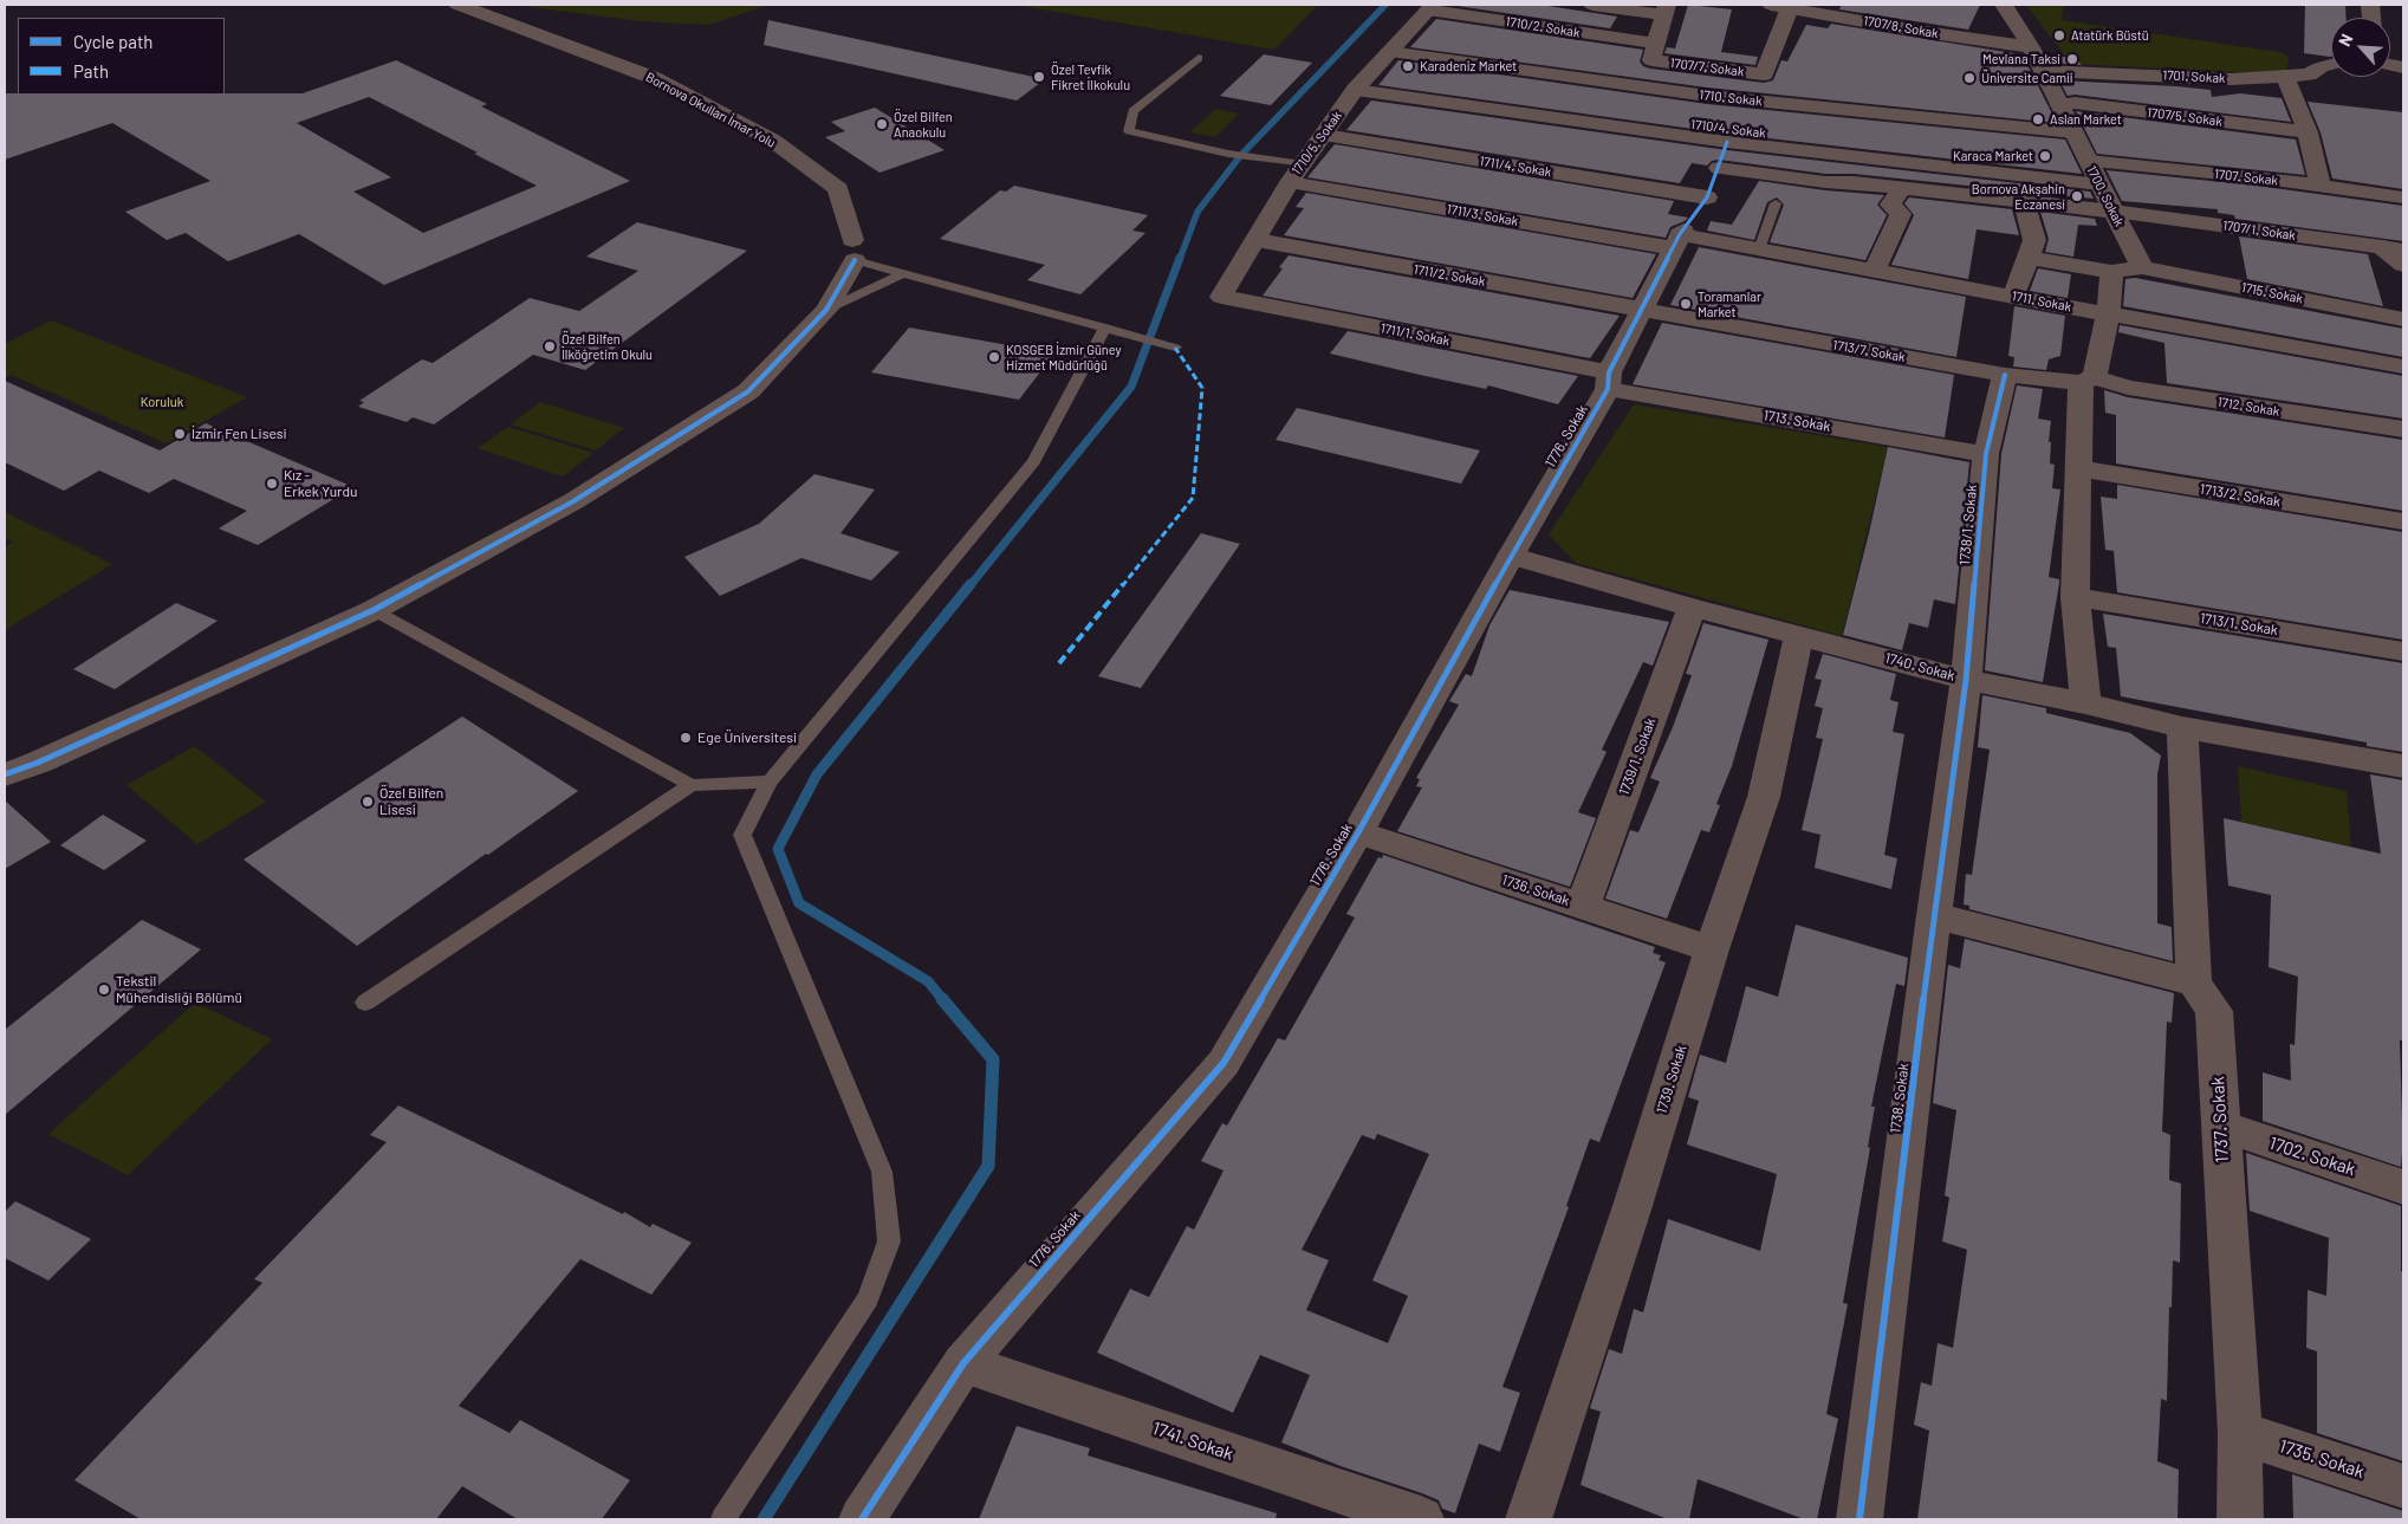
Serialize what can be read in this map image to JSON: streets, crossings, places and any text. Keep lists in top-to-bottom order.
{
  "streets": {
    "street": [
      "1710/2. Sokak",
      "1707/8. Sokak",
      "1707/7. Sokak",
      "1701. Sokak",
      "1710. Sokak",
      "Bornova Okulları İmar Yolu",
      "1707/5. Sokak",
      "1710/4. Sokak",
      "1710/5. Sokak",
      "1711/4. Sokak",
      "1707. Sokak",
      "1700. Sokak",
      "1711/3. Sokak",
      "1707/1. Sokak",
      "1711/2. Sokak",
      "1715. Sokak",
      "1711. Sokak",
      "1711/1. Sokak",
      "1713/7. Sokak",
      "1712. Sokak",
      "1713. Sokak",
      "1776. Sokak",
      "1713/2. Sokak",
      "1738/1. Sokak",
      "1713/1. Sokak",
      "1740. Sokak",
      "1739/1. Sokak",
      "1736. Sokak",
      "1739. Sokak",
      "1738. Sokak",
      "1737. Sokak",
      "1702. Sokak",
      "1741. Sokak",
      "1735. Sokak"
    ]
  },
  "crossings": [
    ["1710/2. Sokak", "1707/7. Sokak"],
    ["1710/2. Sokak", "1710/5. Sokak"],
    ["1707/8. Sokak", "1707/7. Sokak"],
    ["1707/8. Sokak", "1700. Sokak"],
    ["1701. Sokak", "1700. Sokak"],
    ["1710. Sokak", "1710/5. Sokak"],
    ["1710. Sokak", "1700. Sokak"],
    ["1707/5. Sokak", "1700. Sokak"],
    ["1710/4. Sokak", "1710/5. Sokak"],
    ["1710/4. Sokak", "1700. Sokak"],
    ["1710/4. Sokak", "1776. Sokak"],
    ["1710/5. Sokak", "1711/4. Sokak"],
    ["1710/5. Sokak", "1711/3. Sokak"],
    ["1710/5. Sokak", "1711/2. Sokak"],
    ["1710/5. Sokak", "1711/1. Sokak"],
    ["1711/4. Sokak", "1776. Sokak"],
    ["1707. Sokak", "1700. Sokak"],
    ["1700. Sokak", "1707/1. Sokak"],
    ["1700. Sokak", "1715. Sokak"],
    ["1711/3. Sokak", "1711. Sokak"],
    ["1711/3. Sokak", "1776. Sokak"],
    ["1711/2. Sokak", "1713/7. Sokak"],
    ["1711/2. Sokak", "1776. Sokak"],
    ["1711. Sokak", "1776. Sokak"],
    ["1711/1. Sokak", "1713. Sokak"],
    ["1711/1. Sokak", "1776. Sokak"],
    ["1713/7. Sokak", "1712. Sokak"],
    ["1713/7. Sokak", "1776. Sokak"],
    ["1713/7. Sokak", "1738/1. Sokak"],
    ["1713. Sokak", "1776. Sokak"],
    ["1713. Sokak", "1738/1. Sokak"],
    ["1776. Sokak", "1740. Sokak"],
    ["1776. Sokak", "1736. Sokak"],
    ["1776. Sokak", "1741. Sokak"],
    ["1738/1. Sokak", "1740. Sokak"],
    ["1738/1. Sokak", "1738. Sokak"],
    ["1740. Sokak", "1739/1. Sokak"],
    ["1740. Sokak", "1739. Sokak"],
    ["1740. Sokak", "1738. Sokak"],
    ["1739/1. Sokak", "1736. Sokak"],
    ["1736. Sokak", "1739. Sokak"],
    ["1737. Sokak", "1702. Sokak"],
    ["1737. Sokak", "1735. Sokak"]
  ],
  "parks": ["Koruluk"],
  "places": [
    "Atatürk Büstü",
    "Mevlana Taksi",
    "Karadeniz Market",
    "Özel Tevfik Fikret İlkokulu",
    "Üniversite Camii",
    "Aslan Market",
    "Özel Bilfen Anaokulu",
    "Karaca Market",
    "Bornova Akşahin Eczanesi",
    "Toramanlar Market",
    "Özel Bilfen İlköğretim Okulu",
    "KOSGEB İzmir Güney Hizmet Müdürlüğü",
    "İzmir Fen Lisesi",
    "Kız - Erkek Yurdu",
    "Ege Üniversitesi",
    "Özel Bilfen Lisesi",
    "Tekstil Mühendisliği Bölümü"
  ],
  "legend": ["Cycle path", "Path"],
  "north": "top left"
}
